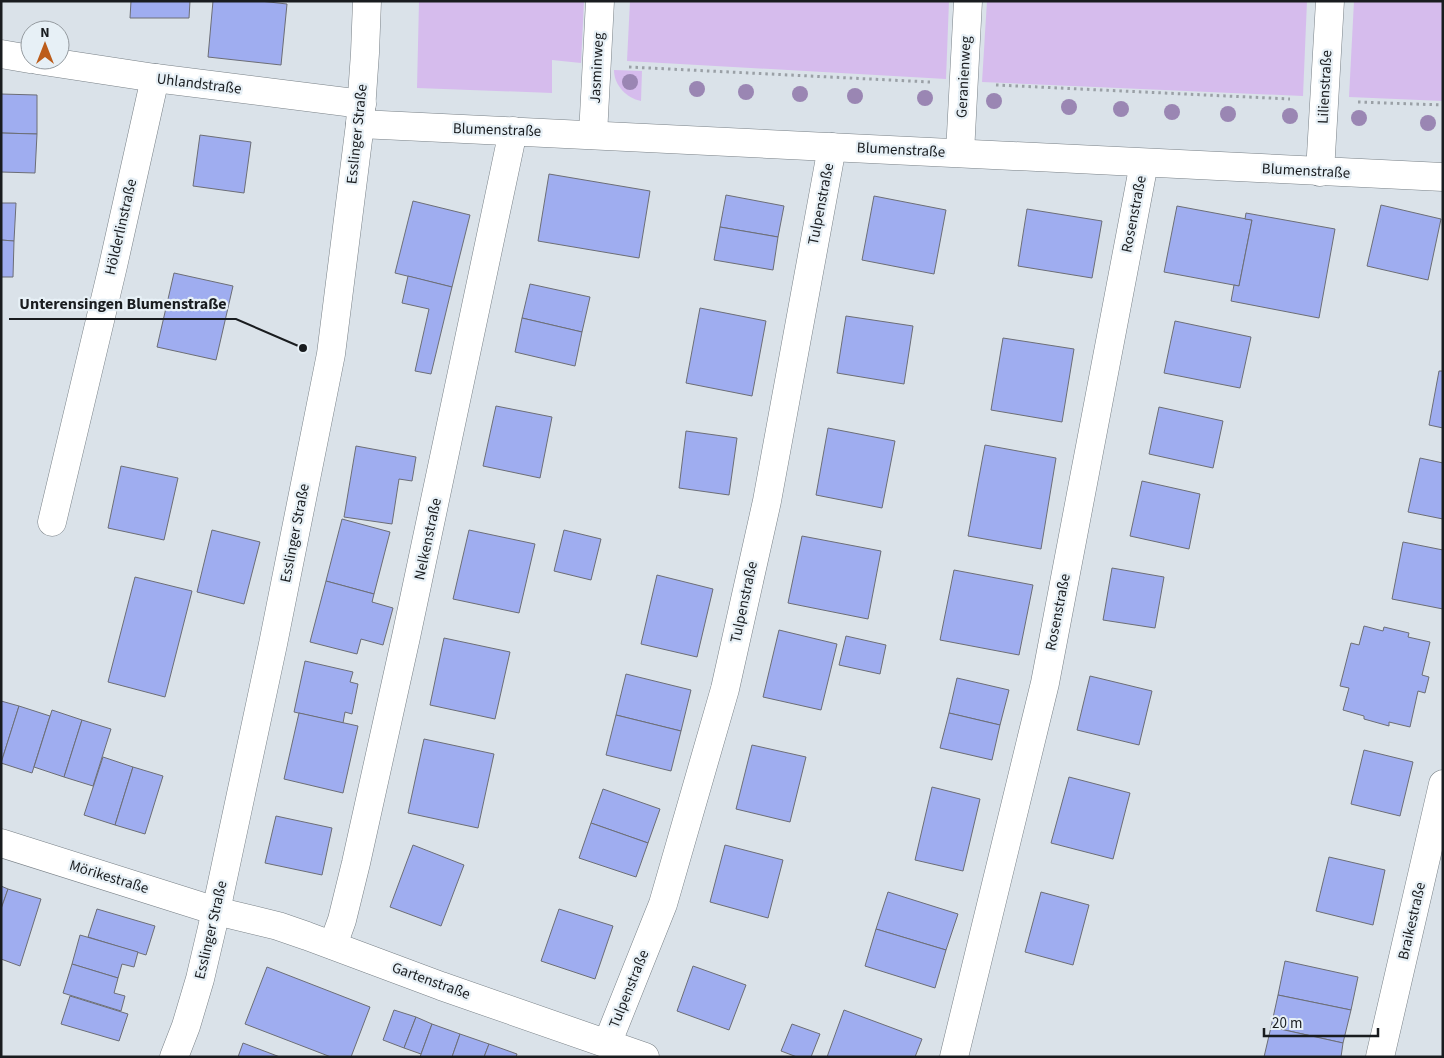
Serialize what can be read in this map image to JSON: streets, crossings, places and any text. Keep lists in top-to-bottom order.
{
  "streets": {
    "street": [
      "Jasminweg",
      "Geranienweg",
      "Uhlandstraße",
      "Lilienstraße",
      "Blumenstraße",
      "Esslinger Straße",
      "Tulpenstraße",
      "Rosenstraße",
      "Hölderlinstraße",
      "Nelkenstraße",
      "Mörikestraße",
      "Braikestraße",
      "Gartenstraße"
    ]
  },
  "crossings": [
    ["Jasminweg", "Blumenstraße"],
    ["Geranienweg", "Blumenstraße"],
    ["Uhlandstraße", "Blumenstraße"],
    ["Uhlandstraße", "Esslinger Straße"],
    ["Uhlandstraße", "Hölderlinstraße"],
    ["Lilienstraße", "Blumenstraße"],
    ["Blumenstraße", "Esslinger Straße"],
    ["Blumenstraße", "Tulpenstraße"],
    ["Blumenstraße", "Rosenstraße"],
    ["Blumenstraße", "Nelkenstraße"],
    ["Esslinger Straße", "Mörikestraße"],
    ["Esslinger Straße", "Gartenstraße"],
    ["Tulpenstraße", "Gartenstraße"],
    ["Nelkenstraße", "Gartenstraße"],
    ["Mörikestraße", "Gartenstraße"]
  ],
  "places": ["Unterensingen Blumenstraße"],
  "scale_bar": "20 m",
  "north": "top"
}
